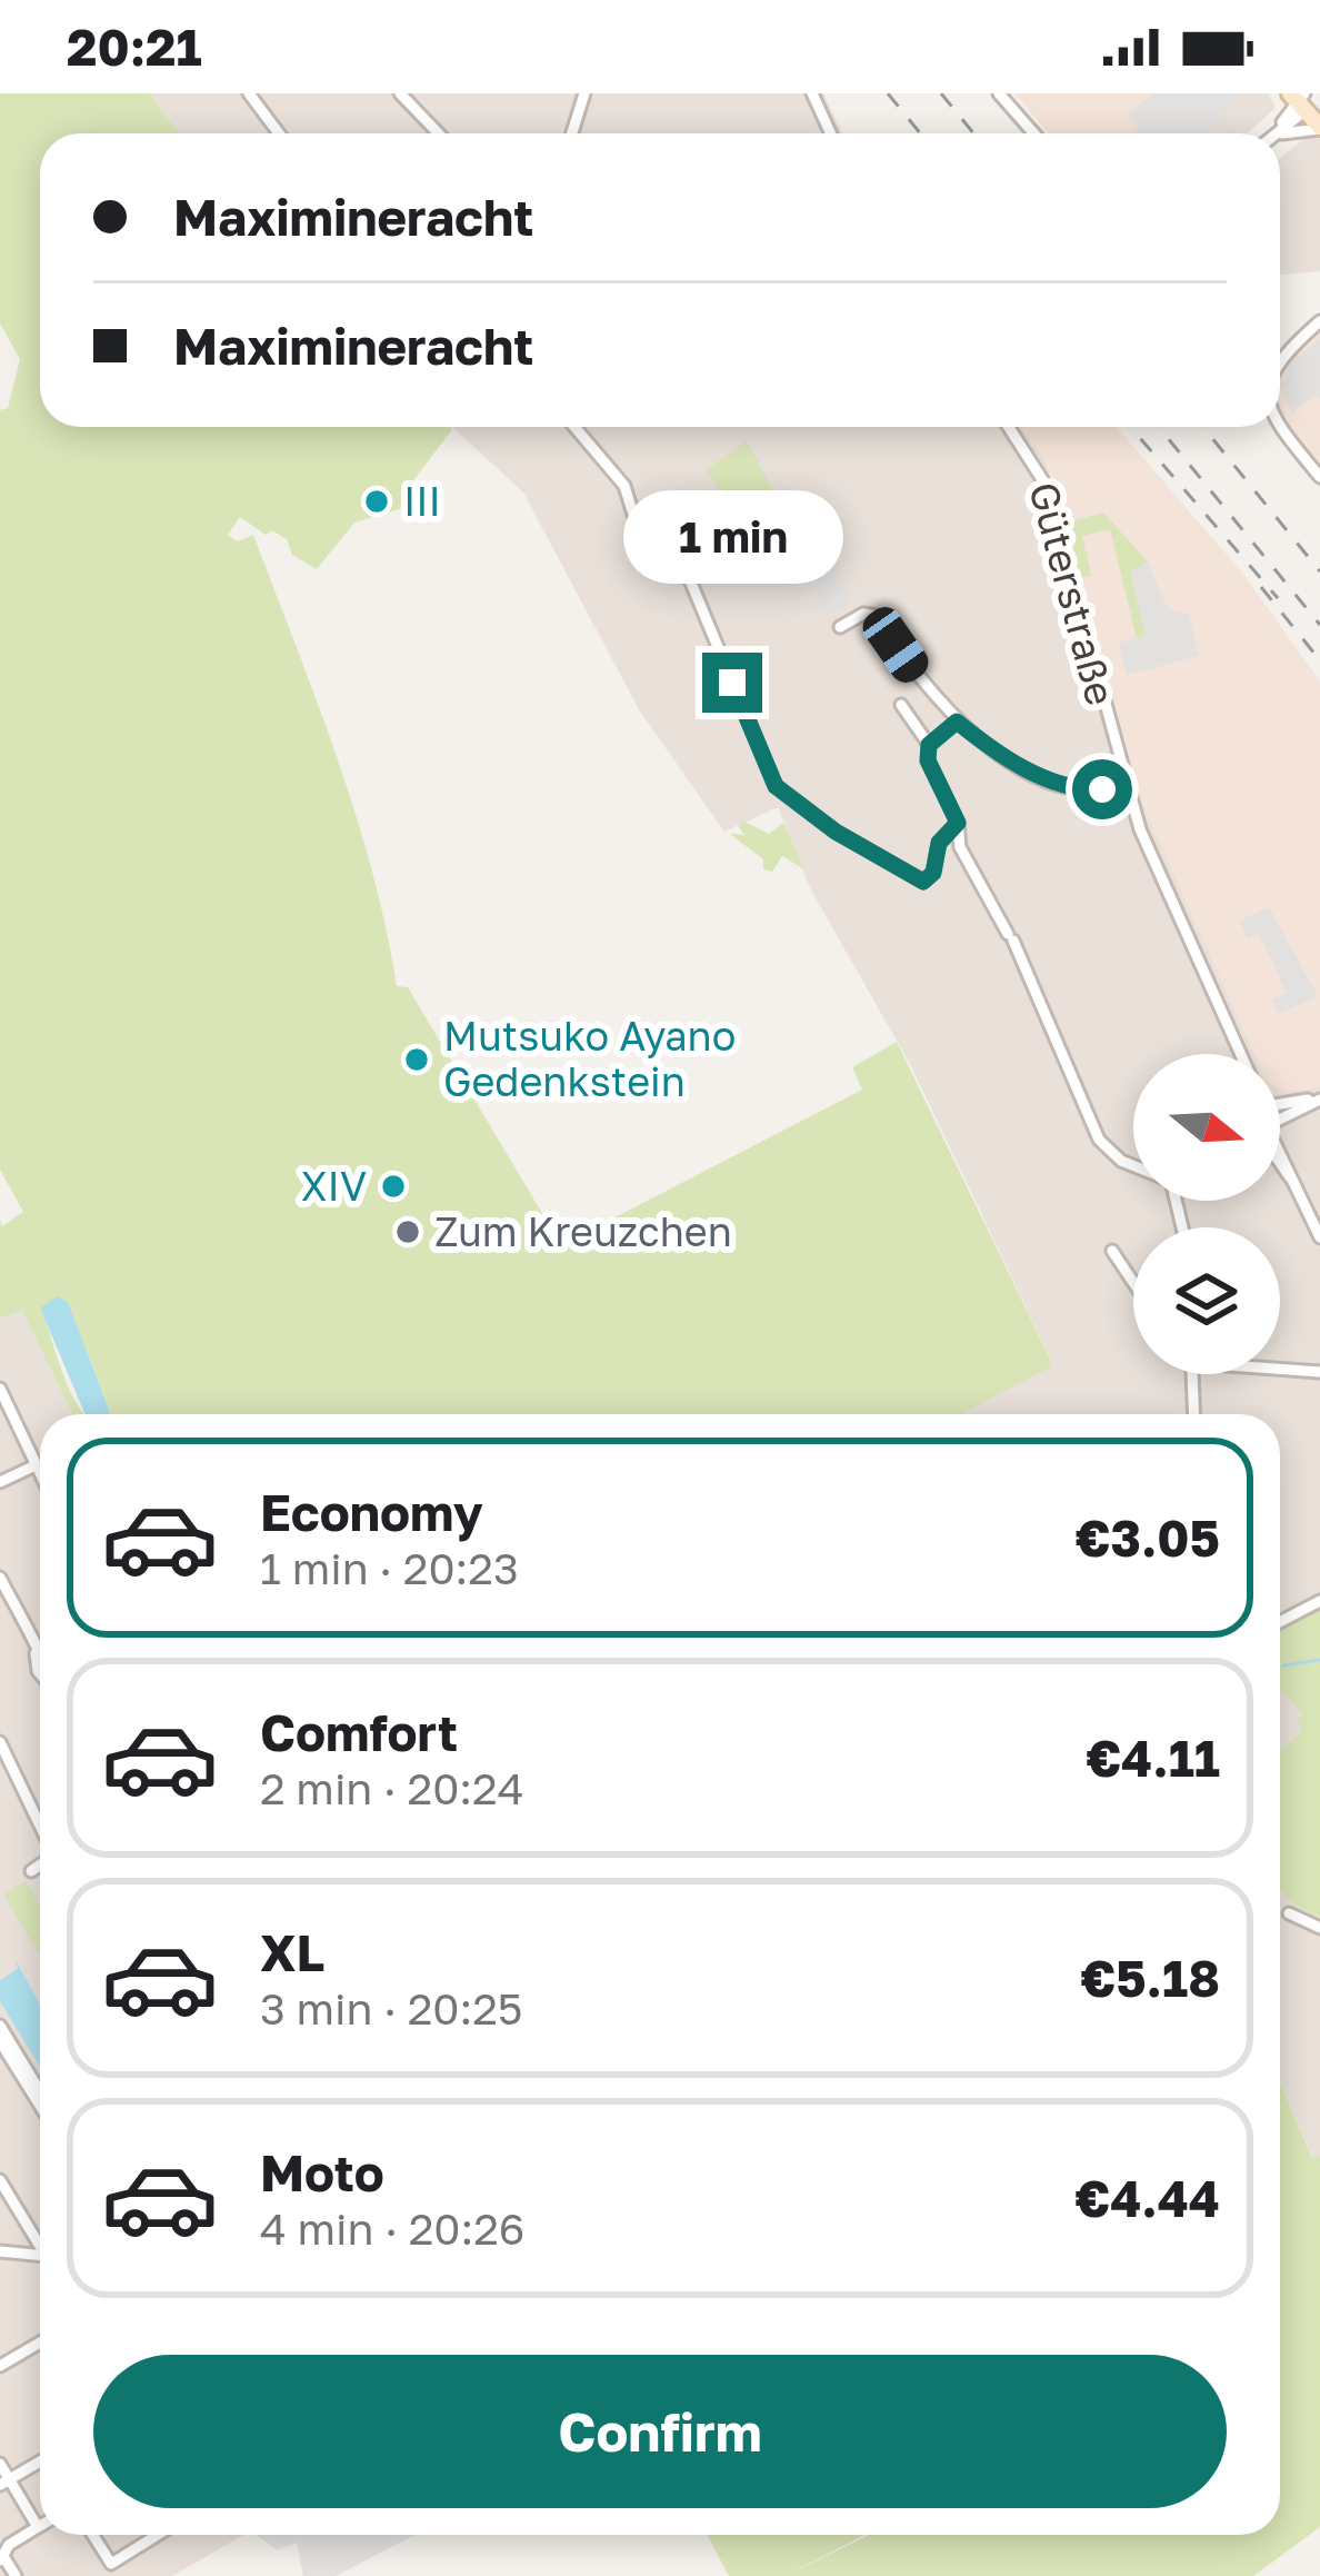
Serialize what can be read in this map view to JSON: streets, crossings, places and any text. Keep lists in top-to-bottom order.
{
  "streets": {
    "street": ["Güterstraße"]
  },
  "places": [
    "III",
    "Mutsuko Ayano Gedenkstein",
    "XIV",
    "Zum Kreuzchen"
  ],
  "north": "right",
  "page": {
    "status": "20:21",
    "banner": ["Maximineracht", "Maximineracht"],
    "bubble": "1 min",
    "list": [
      {
        "name": "Economy",
        "note": "1 min · 20:23",
        "value": "€3.05"
      },
      {
        "name": "Comfort",
        "note": "2 min · 20:24",
        "value": "€4.11"
      },
      {
        "name": "XL",
        "note": "3 min · 20:25",
        "value": "€5.18"
      },
      {
        "name": "Moto",
        "note": "4 min · 20:26",
        "value": "€4.44"
      }
    ],
    "buttons": "Confirm"
  }
}
